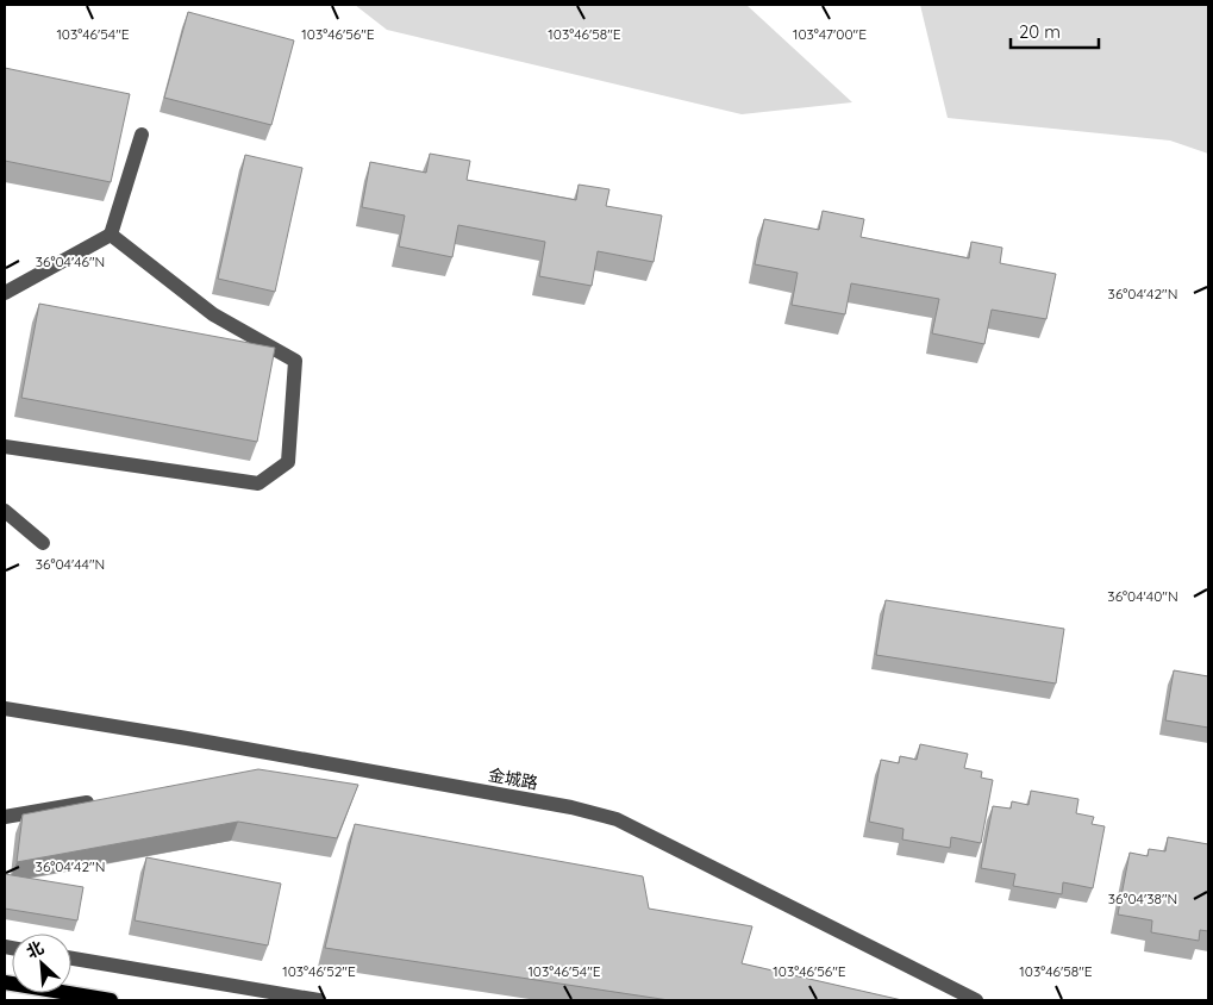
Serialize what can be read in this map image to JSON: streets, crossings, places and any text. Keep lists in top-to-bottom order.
{
  "streets": {
    "street": ["金城路"]
  },
  "scale_bar": "20 m",
  "north": "top left",
  "coordinates": [
    "103°46'54\"E",
    "103°46'56\"E",
    "103°46'58\"E",
    "103°47'00\"E",
    "36°04'46\"N",
    "36°04'42\"N",
    "36°04'44\"N",
    "36°04'40\"N",
    "36°04'38\"N",
    "103°46'52\"E"
  ]
}
